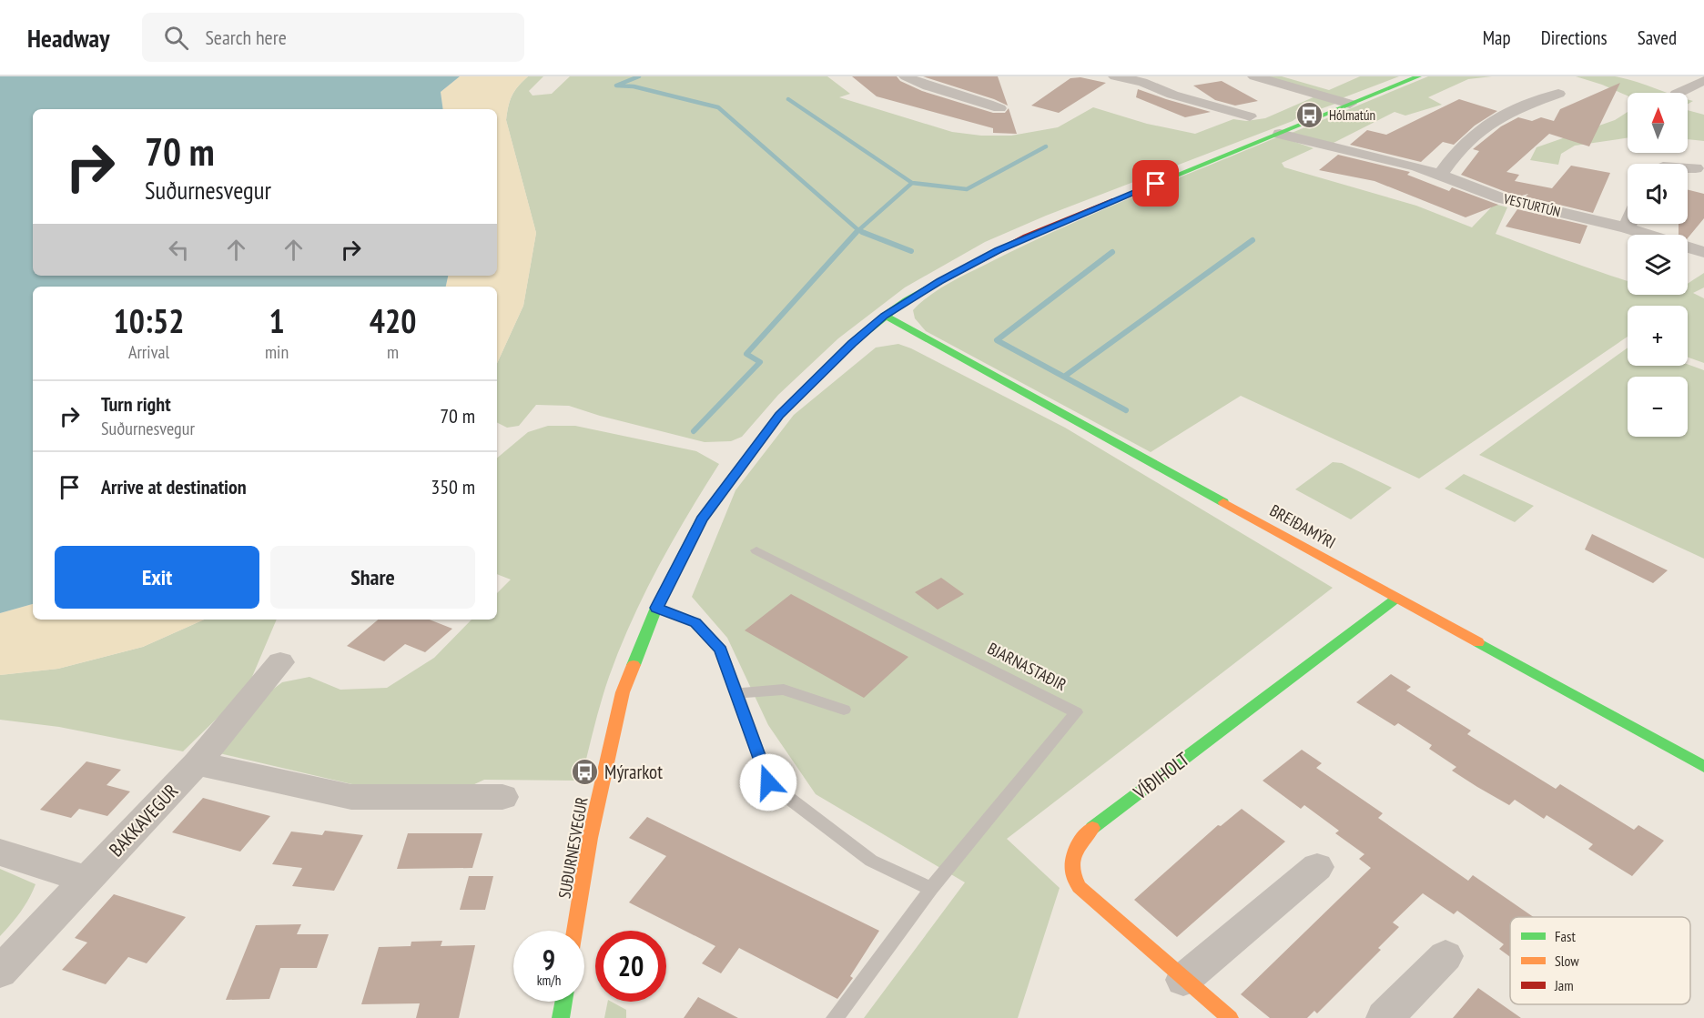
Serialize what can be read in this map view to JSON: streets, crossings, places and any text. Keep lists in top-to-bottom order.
{
  "streets": {
    "street": [
      "VESTURTÚN",
      "BREIÐAMÝRI",
      "VÍÐIHOLT",
      "BAKKAVEGUR",
      "SUÐURNESVEGUR"
    ],
    "lane": ["BJARNASTAÐIR"]
  },
  "crossings": [
    ["VESTURTÚN", "SUÐURNESVEGUR"],
    ["BREIÐAMÝRI", "VÍÐIHOLT"],
    ["BREIÐAMÝRI", "SUÐURNESVEGUR"]
  ],
  "places": {
    "bus stop": ["Hólmatún", "Mýrarkot"]
  },
  "legend": ["Fast", "Slow", "Jam"],
  "north": "top",
  "page": {
    "header": "Headway",
    "search": "Search here",
    "nav": ["Map", "Directions", "Saved"],
    "map_buttons": ["+", "−"],
    "turn": ["70 m", "Suðurnesvegur"],
    "eta": [
      "10:52",
      "Arrival",
      "1",
      "min",
      "420",
      "m"
    ],
    "list": [
      {
        "name": "Turn right",
        "note": "Suðurnesvegur",
        "value": "70 m"
      },
      {
        "name": "Arrive at destination",
        "value": "350 m"
      }
    ],
    "buttons": ["Exit", "Share"],
    "speed": "9 km/h",
    "limit": "20"
  }
}
